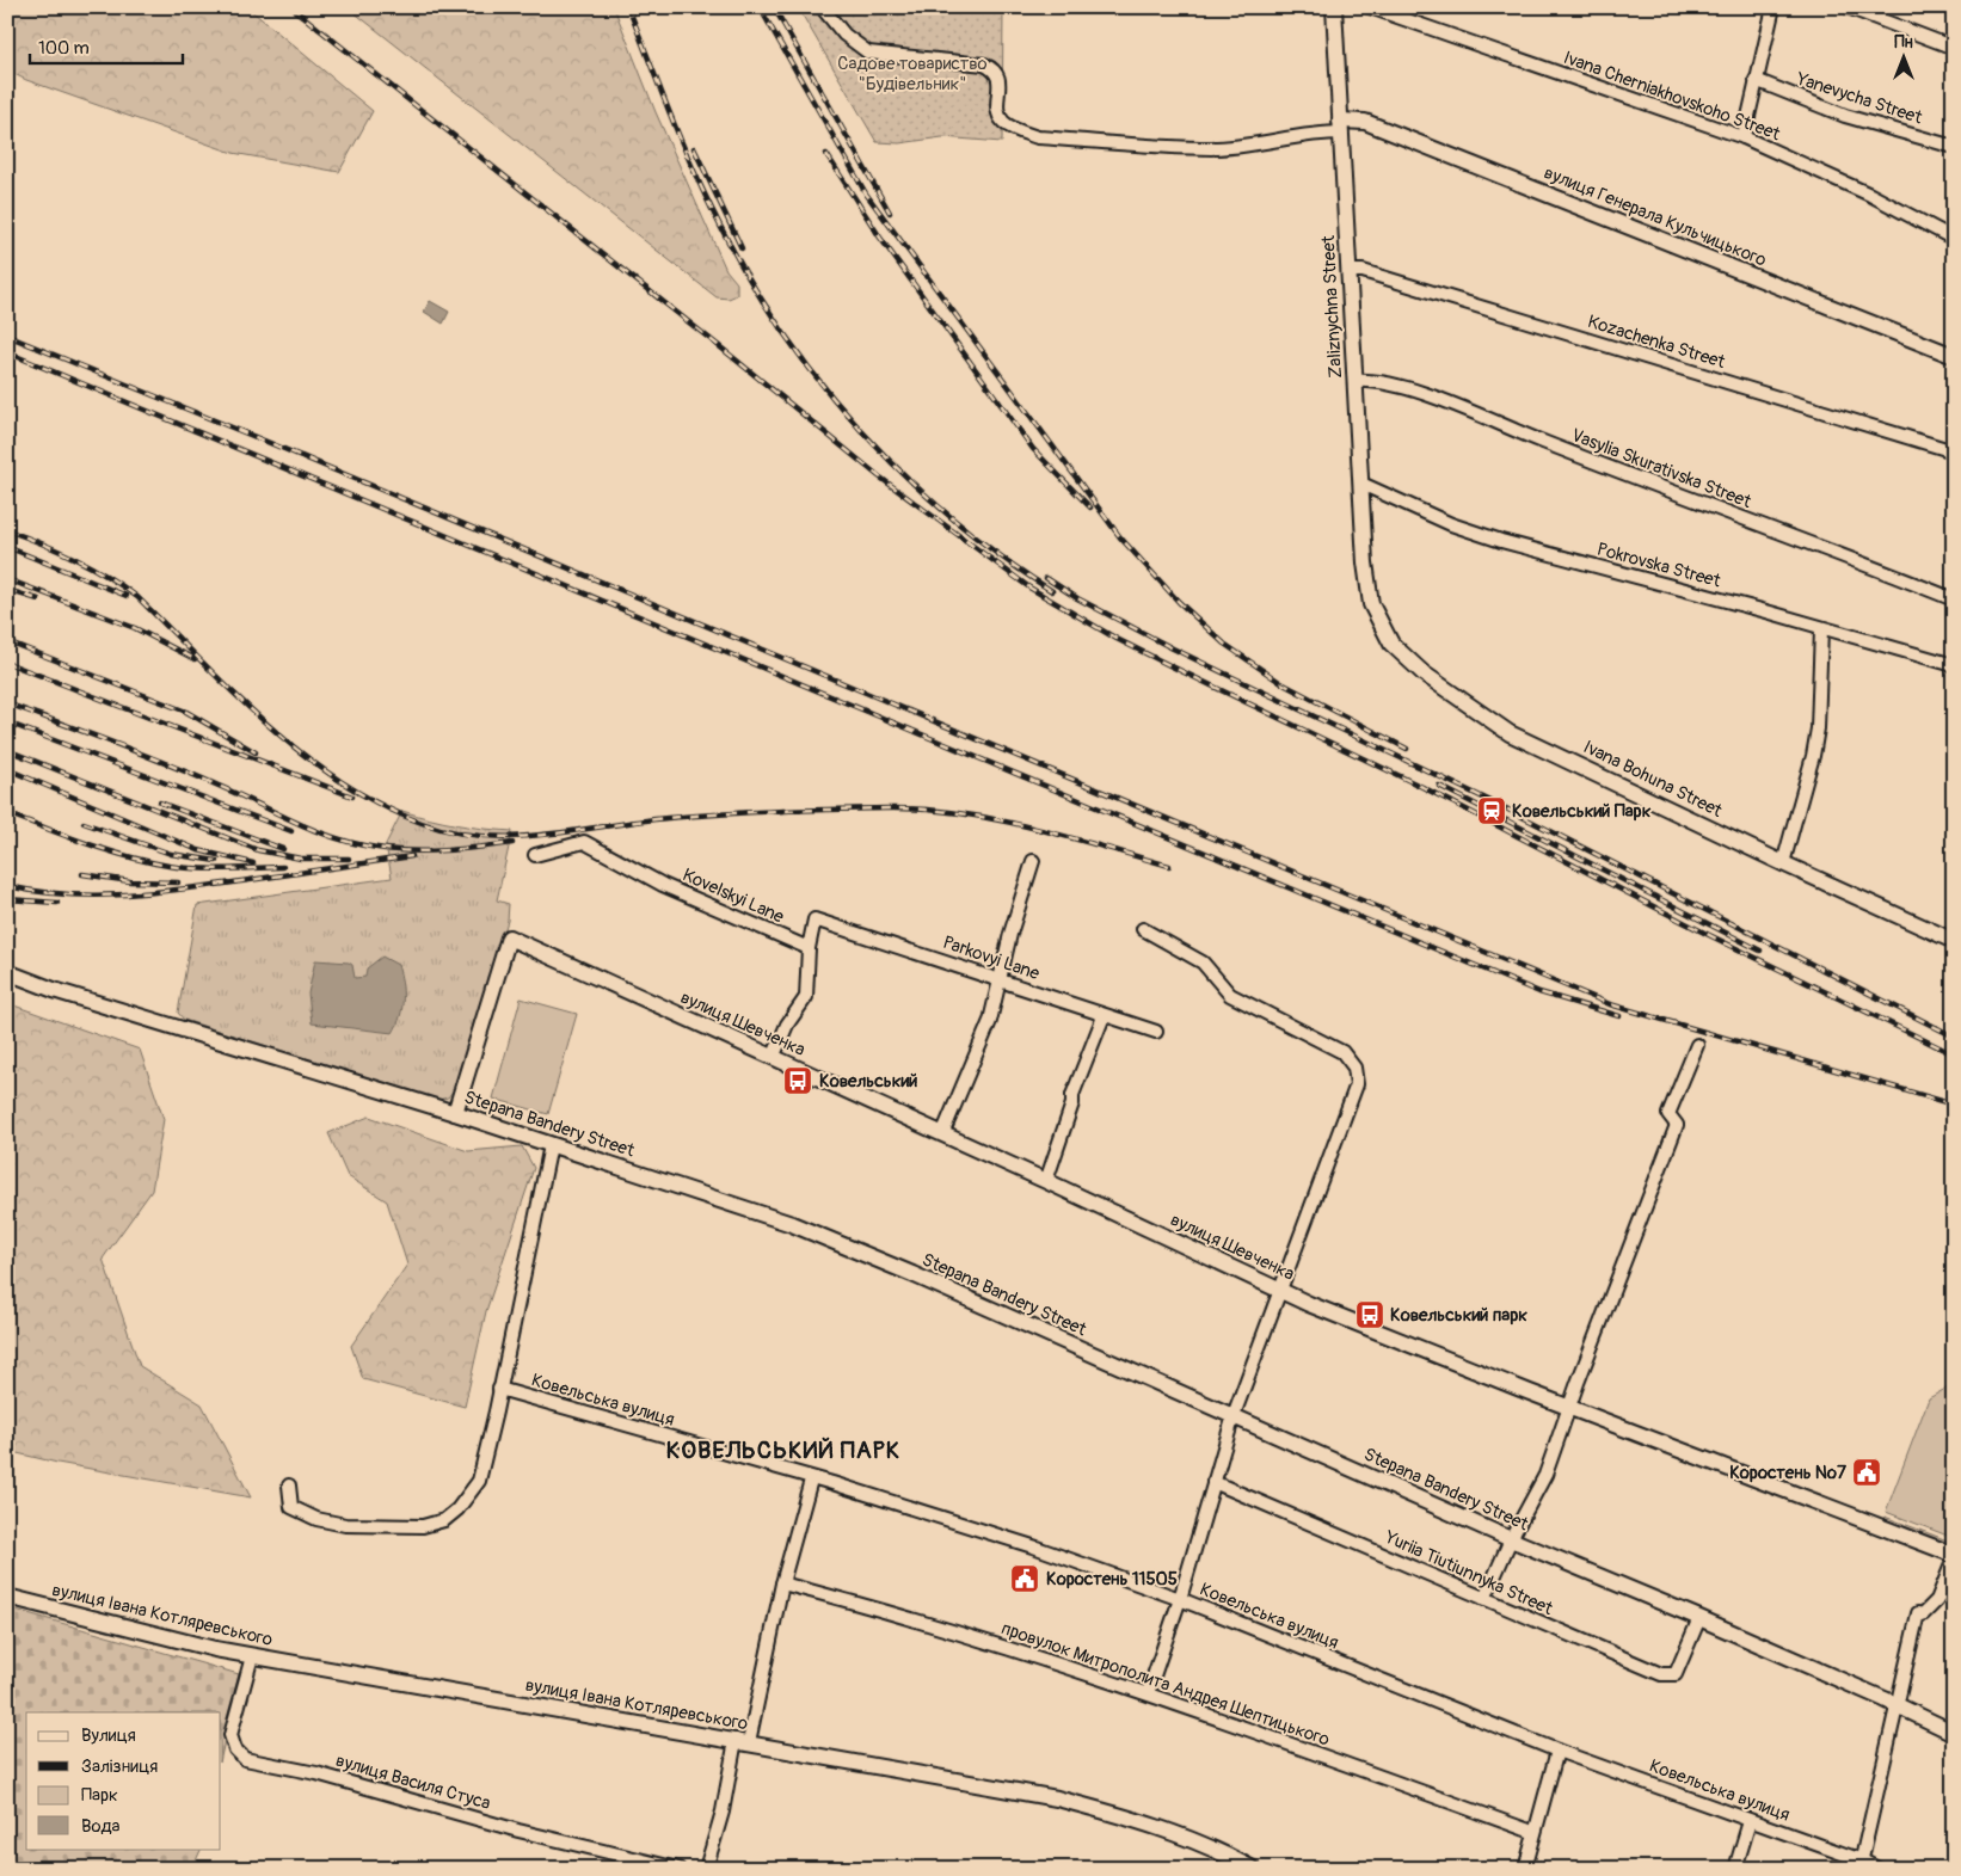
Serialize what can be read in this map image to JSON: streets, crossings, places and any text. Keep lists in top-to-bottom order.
{
  "streets": {
    "street": [
      "Ivana Cherniakhovskoho Street",
      "Yanevycha Street",
      "вулиця Генерала Кульчицького",
      "Zaliznychna Street",
      "Kozachenka Street",
      "Vasylia Skurativska Street",
      "Pokrovska Street",
      "Ivana Bohuna Street",
      "Kovelskyi Lane",
      "Parkovyi Lane",
      "вулиця Шевченка",
      "Stepana Bandery Street",
      "Ковельська вулиця",
      "Yuriia Tiutiunnyka Street",
      "вулиця Івана Котляревського",
      "провулок Митрополита Андрея Шептицького",
      "вулиця Василя Стуса"
    ]
  },
  "crossings": [
    ["вулиця Генерала Кульчицького", "Zaliznychna Street"],
    ["Zaliznychna Street", "Kozachenka Street"],
    ["Zaliznychna Street", "Vasylia Skurativska Street"],
    ["Zaliznychna Street", "Pokrovska Street"],
    ["Zaliznychna Street", "Ivana Bohuna Street"],
    ["Kovelskyi Lane", "Parkovyi Lane"],
    ["вулиця Шевченка", "Stepana Bandery Street"],
    ["Stepana Bandery Street", "Yuriia Tiutiunnyka Street"],
    ["вулиця Івана Котляревського", "вулиця Василя Стуса"]
  ],
  "districts": ["КОВЕЛЬСЬКИЙ ПАРК"],
  "parks": ["Садове товариство \"Будівельник\""],
  "places": {
    "station": ["Ковельський Парк"],
    "bus stop": ["Ковельський", "Ковельський парк"],
    "public building": ["Коростень №7", "Коростень 11505"]
  },
  "legend": [
    "Вулиця",
    "Залізниця",
    "Парк",
    "Вода"
  ],
  "scale_bar": "100 m",
  "north": "top"
}
